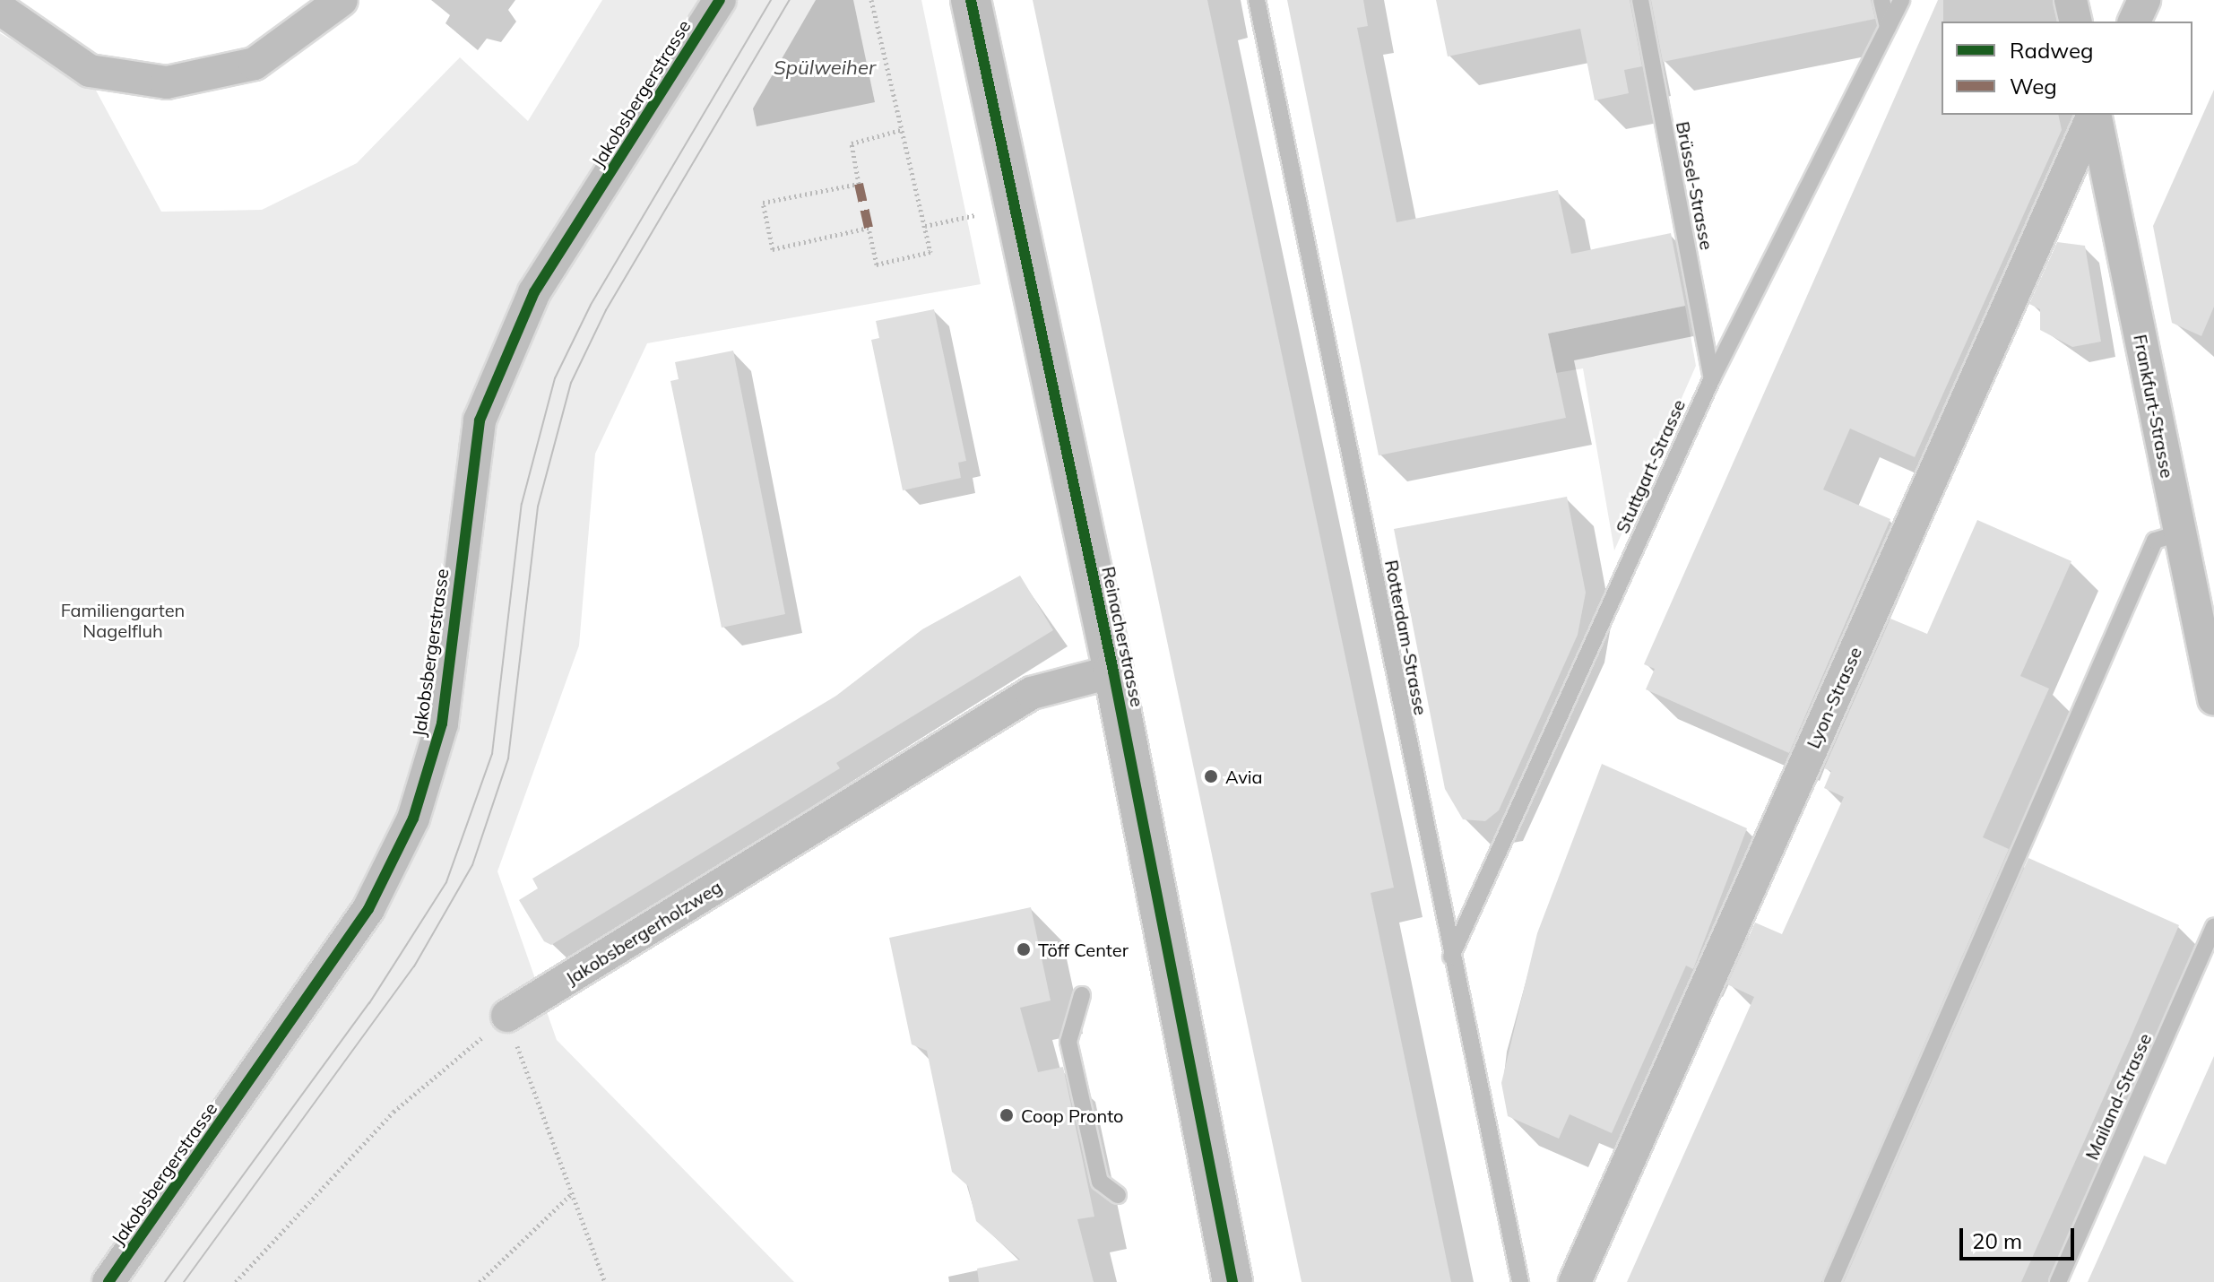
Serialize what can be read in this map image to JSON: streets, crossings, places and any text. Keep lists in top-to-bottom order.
{
  "streets": {
    "main road": ["Reinacherstrasse"],
    "street": [
      "Jakobsbergerstrasse",
      "Frankfurt-Strasse",
      "Lyon-Strasse",
      "Jakobsbergerholzweg"
    ],
    "lane": [
      "Brüssel-Strasse",
      "Stuttgart-Strasse",
      "Rotterdam-Strasse",
      "Mailand-Strasse"
    ]
  },
  "crossings": [
    ["Brüssel-Strasse", "Stuttgart-Strasse"],
    ["Stuttgart-Strasse", "Rotterdam-Strasse"],
    ["Reinacherstrasse", "Jakobsbergerholzweg"]
  ],
  "water": ["Spülweiher"],
  "parks": ["Familiengarten Nagelfluh"],
  "places": ["Avia", "Töff Center", "Coop Pronto"],
  "legend": ["Radweg", "Weg"],
  "scale_bar": "20 m"
}
